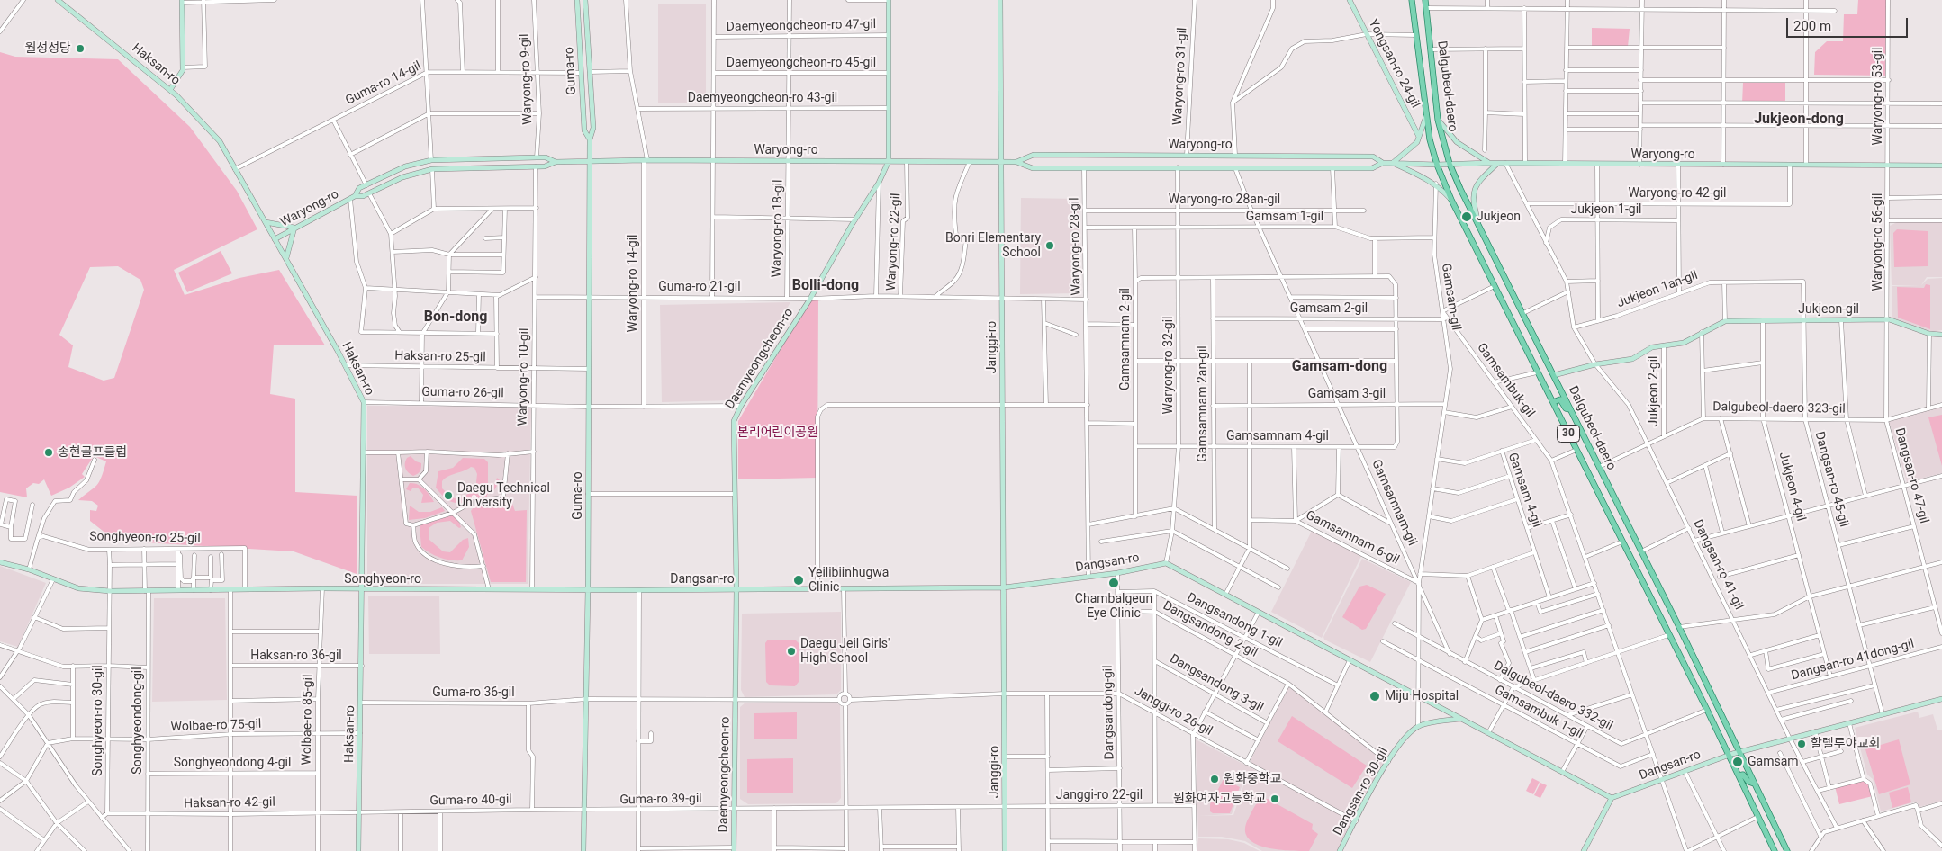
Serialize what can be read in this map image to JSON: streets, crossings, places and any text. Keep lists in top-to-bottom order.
{
  "streets": {
    "main road": [
      "Yongsan-ro 24-gil",
      "Haksan-ro",
      "Guma-ro",
      "Dalgubeol-daero",
      "Waryong-ro",
      "Jukjeon-gil",
      "Janggi-ro",
      "Daemyeongcheon-ro",
      "30",
      "Dangsan-ro",
      "Songhyeon-ro",
      "Dangsan-ro 30-gil"
    ],
    "street": [
      "Daemyeongcheon-ro 47-gil",
      "Daemyeongcheon-ro 45-gil",
      "Waryong-ro 31-gil",
      "Waryong-ro 9-gil",
      "Guma-ro 14-gil",
      "Waryong-ro 53-gil",
      "Daemyeongcheon-ro 43-gil",
      "Waryong-ro 42-gil",
      "Waryong-ro 28an-gil",
      "Jukjeon 1-gil",
      "Gamsam 1-gil",
      "Waryong-ro 18-gil",
      "Waryong-ro 22-gil",
      "Waryong-ro 56-gil",
      "Waryong-ro 28-gil",
      "Waryong-ro 14-gil",
      "Guma-ro 21-gil",
      "Jukjeon 1an-gil",
      "Gamsam-gil",
      "Gamsam 2-gil",
      "Gamsamnam 2-gil",
      "Haksan-ro 25-gil",
      "Waryong-ro 32-gil",
      "Waryong-ro 10-gil",
      "Gamsambuk-gil",
      "Jukjeon 2-gil",
      "Guma-ro 26-gil",
      "Gamsam 3-gil",
      "Gamsamnam 2an-gil",
      "Dalgubeol-daero 323-gil",
      "Gamsamnam 4-gil",
      "Dangsan-ro 47-gil",
      "Dangsan-ro 45-gil",
      "Jukjeon 4-gil",
      "Gamsam 4-gil",
      "Gamsamnam-gil",
      "Songhyeon-ro 25-gil",
      "Gamsamnam 6-gil",
      "Dangsan-ro 41-gil",
      "Dangsandong 1-gil",
      "Dangsandong 2-gil",
      "Haksan-ro 36-gil",
      "Dangsan-ro 41dong-gil",
      "Dangsandong 3-gil",
      "Guma-ro 36-gil",
      "Dalgubeol-daero 332-gil",
      "Janggi-ro 26-gil",
      "Dangsandong-gil",
      "Gamsambuk 1-gil",
      "Wolbae-ro 85-gil",
      "Songhyeon-ro 30-gil",
      "Songhyeondong-gil",
      "Wolbae-ro 75-gil",
      "Songhyeondong 4-gil",
      "Janggi-ro 22-gil",
      "Guma-ro 39-gil",
      "Guma-ro 40-gil",
      "Haksan-ro 42-gil"
    ]
  },
  "crossings": [
    ["Daemyeongcheon-ro 47-gil", "Waryong-ro 18-gil"],
    ["Daemyeongcheon-ro 47-gil", "Daemyeongcheon-ro"],
    ["Daemyeongcheon-ro 45-gil", "Waryong-ro 18-gil"],
    ["Daemyeongcheon-ro 45-gil", "Daemyeongcheon-ro"],
    ["Haksan-ro", "Guma-ro 14-gil"],
    ["Haksan-ro", "Waryong-ro"],
    ["Haksan-ro", "Haksan-ro 25-gil"],
    ["Haksan-ro", "Guma-ro 26-gil"],
    ["Haksan-ro", "Songhyeon-ro"],
    ["Haksan-ro", "Haksan-ro 36-gil"],
    ["Haksan-ro", "Guma-ro 36-gil"],
    ["Haksan-ro", "Wolbae-ro 75-gil"],
    ["Haksan-ro", "Guma-ro 40-gil"],
    ["Haksan-ro", "Haksan-ro 42-gil"],
    ["Guma-ro", "Guma-ro 14-gil"],
    ["Guma-ro", "Waryong-ro"],
    ["Guma-ro", "Guma-ro 21-gil"],
    ["Guma-ro", "Haksan-ro 25-gil"],
    ["Guma-ro", "Guma-ro 26-gil"],
    ["Guma-ro", "Dangsan-ro"],
    ["Guma-ro", "Songhyeon-ro"],
    ["Guma-ro", "Guma-ro 36-gil"],
    ["Guma-ro", "Guma-ro 39-gil"],
    ["Guma-ro", "Guma-ro 40-gil"],
    ["Waryong-ro 31-gil", "Waryong-ro"],
    ["Waryong-ro 9-gil", "Guma-ro 14-gil"],
    ["Waryong-ro 9-gil", "Waryong-ro"],
    ["Dalgubeol-daero", "Waryong-ro"],
    ["Dalgubeol-daero", "Jukjeon-gil"],
    ["Dalgubeol-daero", "Dalgubeol-daero 323-gil"],
    ["Dalgubeol-daero", "Dangsan-ro"],
    ["Dalgubeol-daero", "Dalgubeol-daero 332-gil"],
    ["Waryong-ro 53-gil", "Waryong-ro"],
    ["Waryong-ro 53-gil", "Waryong-ro 56-gil"],
    ["Daemyeongcheon-ro 43-gil", "Waryong-ro 18-gil"],
    ["Daemyeongcheon-ro 43-gil", "Waryong-ro 14-gil"],
    ["Daemyeongcheon-ro 43-gil", "Daemyeongcheon-ro"],
    ["Waryong-ro", "Waryong-ro 42-gil"],
    ["Waryong-ro", "Waryong-ro 18-gil"],
    ["Waryong-ro", "Waryong-ro 22-gil"],
    ["Waryong-ro", "Waryong-ro 56-gil"],
    ["Waryong-ro", "Waryong-ro 28-gil"],
    ["Waryong-ro", "Waryong-ro 14-gil"],
    ["Waryong-ro", "Janggi-ro"],
    ["Waryong-ro", "Daemyeongcheon-ro"],
    ["Waryong-ro", "Waryong-ro 32-gil"],
    ["Waryong-ro", "Waryong-ro 10-gil"],
    ["Waryong-ro", "Gamsamnam-gil"],
    ["Waryong-ro 28an-gil", "Waryong-ro 28-gil"],
    ["Waryong-ro 28an-gil", "Waryong-ro 32-gil"],
    ["Waryong-ro 28an-gil", "Gamsamnam-gil"],
    ["Gamsam 1-gil", "Waryong-ro 28-gil"],
    ["Gamsam 1-gil", "Gamsam-gil"],
    ["Gamsam 1-gil", "Waryong-ro 32-gil"],
    ["Gamsam 1-gil", "Gamsamnam-gil"],
    ["Waryong-ro 18-gil", "Guma-ro 21-gil"],
    ["Waryong-ro 22-gil", "Guma-ro 21-gil"],
    ["Waryong-ro 56-gil", "Jukjeon-gil"],
    ["Waryong-ro 56-gil", "Dangsan-ro 47-gil"],
    ["Waryong-ro 28-gil", "Guma-ro 21-gil"],
    ["Waryong-ro 28-gil", "Dangsan-ro"],
    ["Waryong-ro 14-gil", "Guma-ro 21-gil"],
    ["Waryong-ro 14-gil", "Guma-ro 26-gil"],
    ["Guma-ro 21-gil", "Janggi-ro"],
    ["Guma-ro 21-gil", "Daemyeongcheon-ro"],
    ["Guma-ro 21-gil", "Waryong-ro 10-gil"],
    ["Jukjeon 1an-gil", "Dangsan-ro 45-gil"],
    ["Gamsam-gil", "Gamsam 2-gil"],
    ["Gamsam-gil", "Gamsambuk-gil"],
    ["Gamsam-gil", "Gamsam 3-gil"],
    ["Gamsam-gil", "Gamsam 4-gil"],
    ["Gamsam-gil", "Gamsamnam-gil"],
    ["Gamsam-gil", "Gamsamnam 6-gil"],
    ["Gamsam-gil", "Dalgubeol-daero 332-gil"],
    ["Gamsam-gil", "Gamsambuk 1-gil"],
    ["Gamsam 2-gil", "Gamsamnam 2an-gil"],
    ["Gamsam 2-gil", "Gamsamnam-gil"],
    ["Jukjeon-gil", "Jukjeon 2-gil"],
    ["Jukjeon-gil", "Dangsan-ro 47-gil"],
    ["Jukjeon-gil", "Dangsan-ro 45-gil"],
    ["Jukjeon-gil", "Jukjeon 4-gil"],
    ["Jukjeon-gil", "Dangsan-ro 41-gil"],
    ["Gamsamnam 2-gil", "Waryong-ro 32-gil"],
    ["Gamsamnam 2-gil", "Gamsamnam 2an-gil"],
    ["Gamsamnam 2-gil", "Gamsamnam 4-gil"],
    ["Gamsamnam 2-gil", "Gamsamnam-gil"],
    ["Janggi-ro", "Dangsan-ro"],
    ["Janggi-ro", "Janggi-ro 26-gil"],
    ["Janggi-ro", "Janggi-ro 22-gil"],
    ["Janggi-ro", "Guma-ro 39-gil"],
    ["Haksan-ro 25-gil", "Waryong-ro 10-gil"],
    ["Daemyeongcheon-ro", "Guma-ro 26-gil"],
    ["Daemyeongcheon-ro", "Dangsan-ro"],
    ["Daemyeongcheon-ro", "Guma-ro 36-gil"],
    ["Daemyeongcheon-ro", "Guma-ro 39-gil"],
    ["Waryong-ro 32-gil", "Gamsamnam 4-gil"],
    ["Waryong-ro 32-gil", "Dangsan-ro"],
    ["Waryong-ro 10-gil", "Guma-ro 26-gil"],
    ["Waryong-ro 10-gil", "Songhyeon-ro"],
    ["Gamsambuk-gil", "Dangsan-ro"],
    ["Gamsambuk-gil", "Dalgubeol-daero 332-gil"],
    ["Gamsambuk-gil", "Gamsambuk 1-gil"],
    ["Jukjeon 2-gil", "Dalgubeol-daero 323-gil"],
    ["Gamsam 3-gil", "Gamsamnam 2an-gil"],
    ["Gamsam 3-gil", "Gamsamnam 4-gil"],
    ["Gamsam 3-gil", "Gamsamnam-gil"],
    ["Gamsamnam 2an-gil", "Gamsamnam 4-gil"],
    ["Dalgubeol-daero 323-gil", "Dangsan-ro 47-gil"],
    ["Dalgubeol-daero 323-gil", "Dangsan-ro 45-gil"],
    ["Dalgubeol-daero 323-gil", "Jukjeon 4-gil"],
    ["Dalgubeol-daero 323-gil", "Dangsan-ro 41-gil"],
    ["Gamsamnam 4-gil", "Gamsamnam-gil"],
    ["Gamsamnam 4-gil", "Gamsamnam 6-gil"],
    ["Dangsan-ro 45-gil", "Dangsan-ro"],
    ["Dangsan-ro 45-gil", "Dangsan-ro 41dong-gil"],
    ["Jukjeon 4-gil", "Dangsan-ro 41-gil"],
    ["Jukjeon 4-gil", "Dangsan-ro 41dong-gil"],
    ["Gamsamnam-gil", "Gamsamnam 6-gil"],
    ["Gamsamnam-gil", "Dalgubeol-daero 332-gil"],
    ["Songhyeon-ro 25-gil", "Songhyeon-ro"],
    ["Songhyeon-ro 25-gil", "Songhyeondong-gil"],
    ["Dangsan-ro", "Dangsan-ro 41-gil"],
    ["Dangsan-ro", "Songhyeon-ro"],
    ["Dangsan-ro", "Dangsandong-gil"],
    ["Dangsan-ro 41-gil", "Dangsan-ro 41dong-gil"],
    ["Songhyeon-ro", "Wolbae-ro 85-gil"],
    ["Songhyeon-ro", "Songhyeon-ro 30-gil"],
    ["Songhyeon-ro", "Songhyeondong-gil"],
    ["Dangsandong 2-gil", "Dangsandong-gil"],
    ["Dangsandong 2-gil", "Dangsan-ro 30-gil"],
    ["Haksan-ro 36-gil", "Wolbae-ro 85-gil"],
    ["Janggi-ro 26-gil", "Dangsandong-gil"],
    ["Janggi-ro 26-gil", "Dangsan-ro 30-gil"],
    ["Dangsandong-gil", "Janggi-ro 22-gil"],
    ["Wolbae-ro 85-gil", "Wolbae-ro 75-gil"],
    ["Wolbae-ro 85-gil", "Songhyeondong 4-gil"],
    ["Wolbae-ro 85-gil", "Haksan-ro 42-gil"],
    ["Songhyeon-ro 30-gil", "Wolbae-ro 75-gil"],
    ["Songhyeon-ro 30-gil", "Haksan-ro 42-gil"],
    ["Songhyeondong-gil", "Wolbae-ro 75-gil"],
    ["Songhyeondong-gil", "Songhyeondong 4-gil"],
    ["Songhyeondong-gil", "Haksan-ro 42-gil"],
    ["Janggi-ro 22-gil", "Guma-ro 39-gil"],
    ["Guma-ro 39-gil", "Guma-ro 40-gil"],
    ["Guma-ro 40-gil", "Haksan-ro 42-gil"]
  ],
  "districts": [
    "Jukjeon-dong",
    "Bolli-dong",
    "Bon-dong",
    "Gamsam-dong"
  ],
  "parks": ["본리어린이공원"],
  "places": [
    "월성성당",
    "Jukjeon",
    "Bonri Elementary School",
    "송현골프클럽",
    "Daegu Technical University",
    "Yeilibiinhugwa Clinic",
    "Chambalgeun Eye Clinic",
    "Daegu Jeil Girls' High School",
    "Miju Hospital",
    "할렐루야교회",
    "Gamsam",
    "원화중학교",
    "원화여자고등학교"
  ],
  "scale_bar": "200 m"
}
